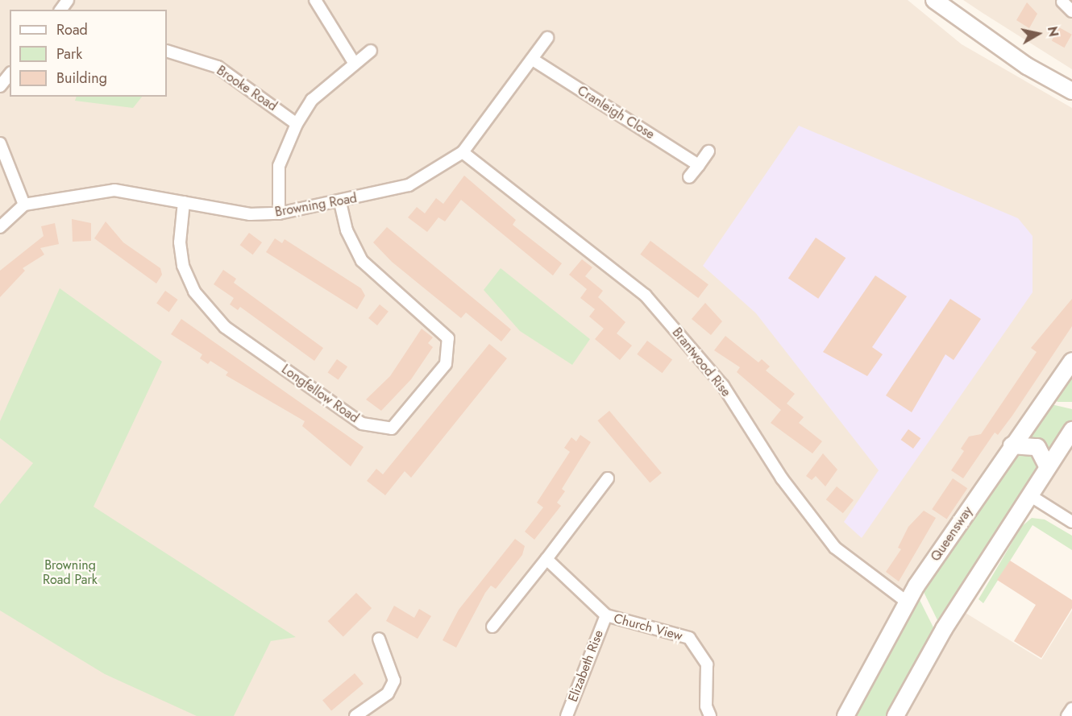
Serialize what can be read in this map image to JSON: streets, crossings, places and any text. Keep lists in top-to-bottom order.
{
  "streets": {
    "street": [
      "Brooke Road",
      "Cranleigh Close",
      "Browning Road",
      "Brantwood Rise",
      "Longfellow Road",
      "Queensway",
      "Church View",
      "Elizabeth Rise"
    ]
  },
  "crossings": [
    ["Cranleigh Close", "Browning Road"],
    ["Browning Road", "Brantwood Rise"],
    ["Browning Road", "Longfellow Road"],
    ["Brantwood Rise", "Queensway"],
    ["Church View", "Elizabeth Rise"]
  ],
  "parks": ["Browning Road Park"],
  "legend": ["Road", "Park", "Building"],
  "north": "right"
}
